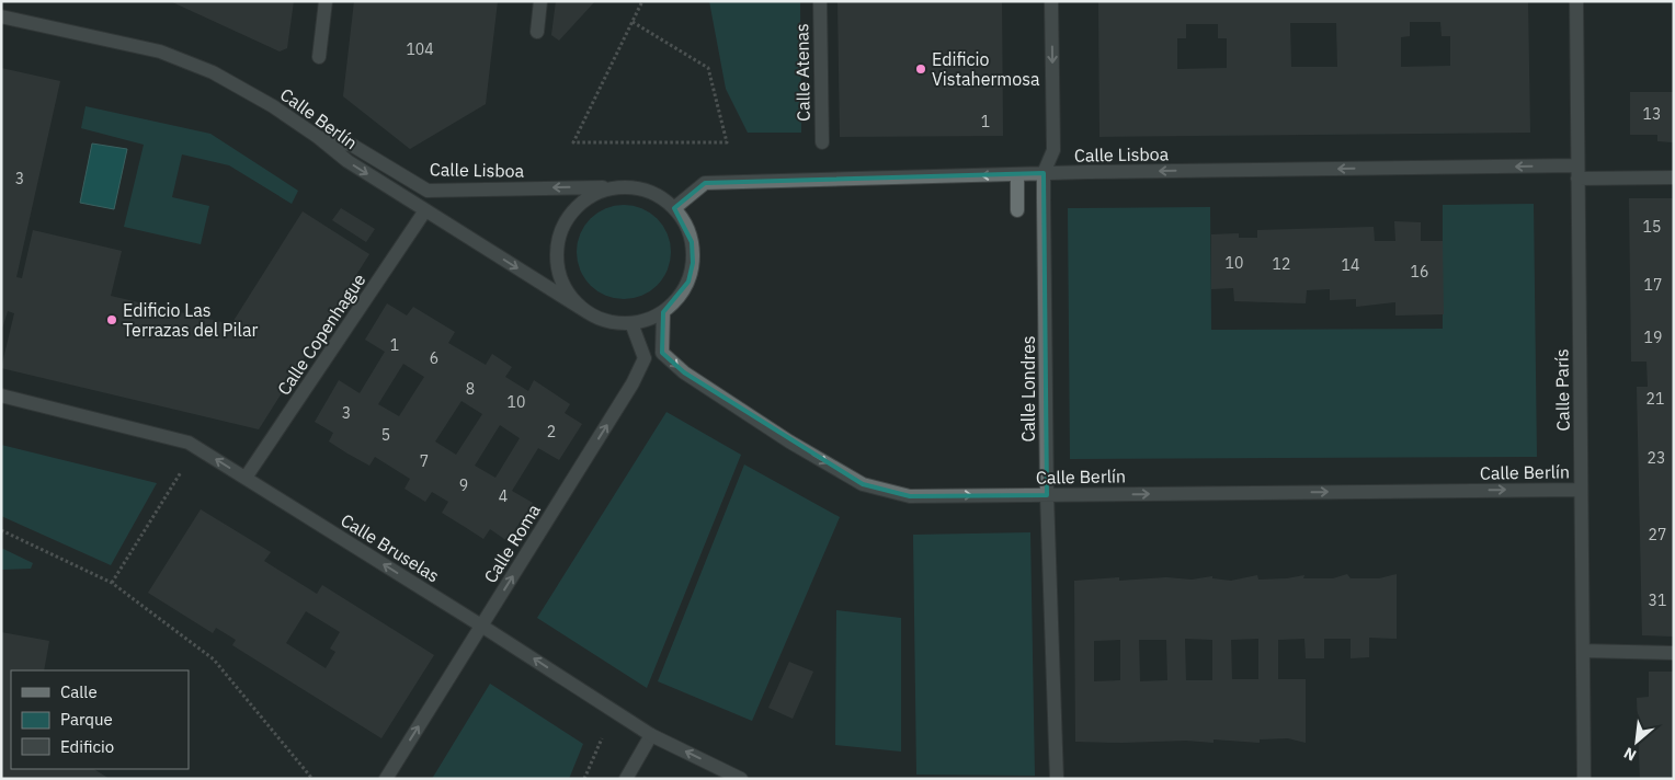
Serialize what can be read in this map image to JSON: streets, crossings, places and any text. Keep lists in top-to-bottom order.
{
  "streets": {
    "street": [
      "Calle Atenas",
      "Calle Berlín",
      "Calle Lisboa",
      "Calle Copenhague",
      "Calle Londres",
      "Calle París",
      "Calle Roma",
      "Calle Bruselas"
    ]
  },
  "crossings": [
    ["Calle Berlín", "Calle Lisboa"],
    ["Calle Berlín", "Calle Copenhague"],
    ["Calle Berlín", "Calle Londres"],
    ["Calle Berlín", "Calle París"],
    ["Calle Berlín", "Calle Roma"],
    ["Calle Lisboa", "Calle Londres"],
    ["Calle Lisboa", "Calle París"],
    ["Calle Lisboa", "Calle Roma"],
    ["Calle Copenhague", "Calle Bruselas"],
    ["Calle Roma", "Calle Bruselas"]
  ],
  "one_way": [
    "Calle Berlín",
    "Calle Lisboa",
    "Calle Roma",
    "Calle Bruselas"
  ],
  "places": ["Edificio Vistahermosa", "Edificio Las Terrazas del Pilar"],
  "house_numbers": [
    "104",
    "13",
    "1",
    "3",
    "15",
    "10",
    "12",
    "14",
    "16",
    "17",
    "19",
    "1",
    "6",
    "8",
    "21",
    "10",
    "3",
    "2",
    "5",
    "23",
    "7",
    "9",
    "4",
    "27",
    "31"
  ],
  "legend": ["Calle", "Parque", "Edificio"],
  "north": "bottom left"
}
